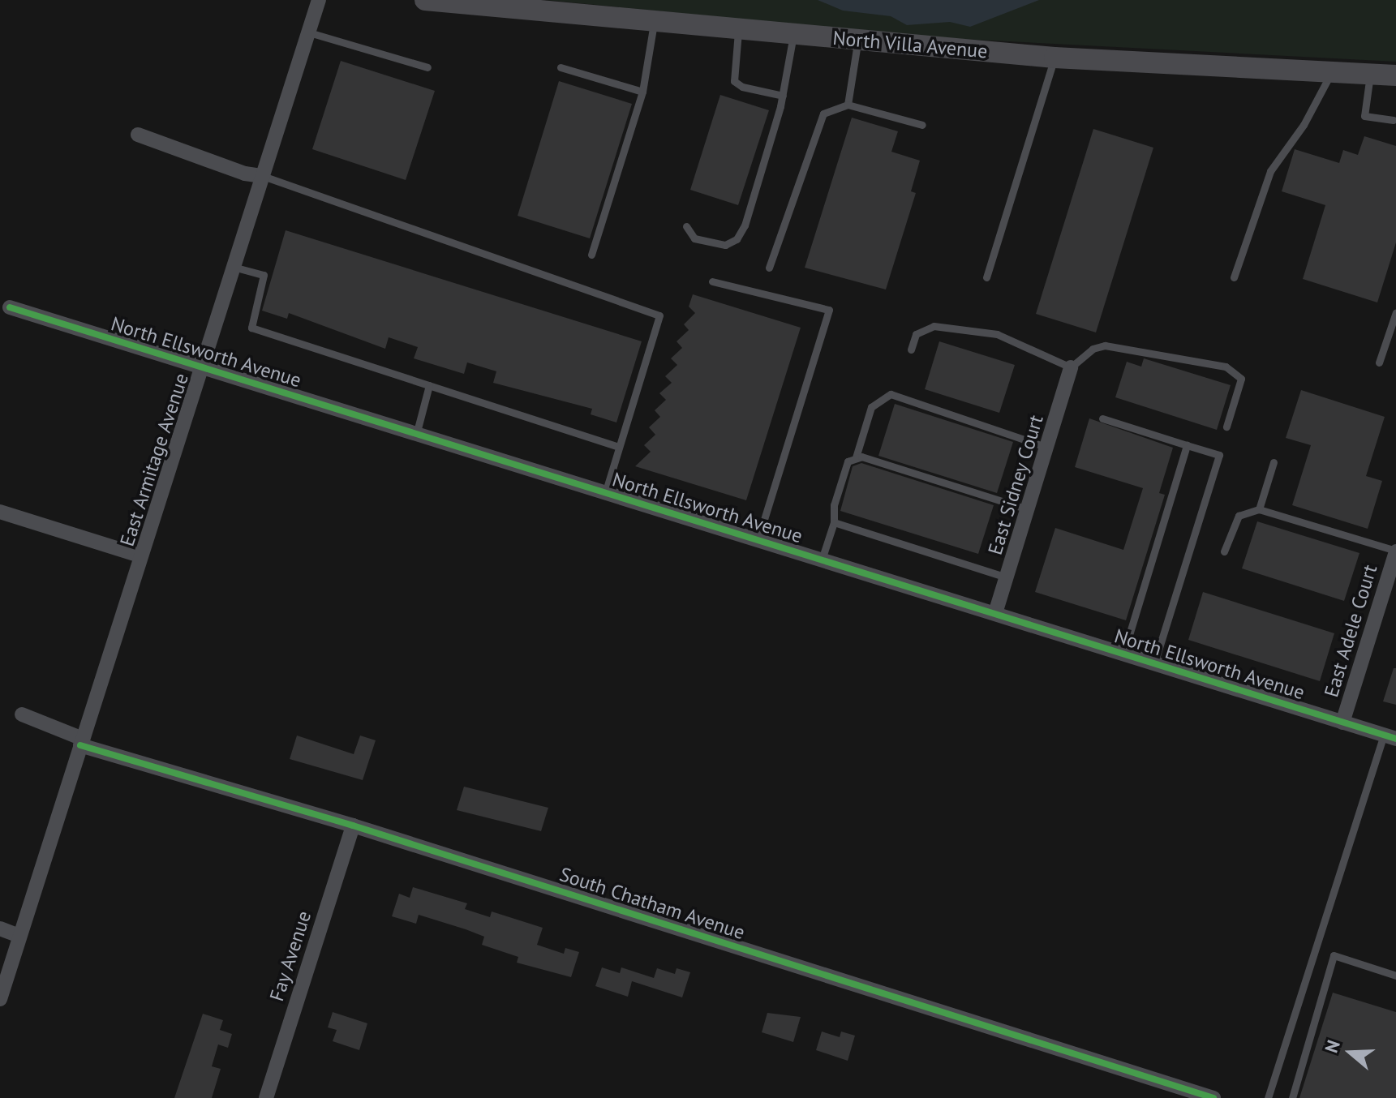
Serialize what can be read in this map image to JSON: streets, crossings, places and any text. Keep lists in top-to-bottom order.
{
  "streets": {
    "main road": ["North Villa Avenue"],
    "street": [
      "North Ellsworth Avenue",
      "East Armitage Avenue",
      "East Sidney Court",
      "East Adele Court",
      "South Chatham Avenue",
      "Fay Avenue"
    ]
  },
  "crossings": [
    ["North Ellsworth Avenue", "East Armitage Avenue"],
    ["North Ellsworth Avenue", "East Sidney Court"],
    ["North Ellsworth Avenue", "East Adele Court"],
    ["East Armitage Avenue", "South Chatham Avenue"],
    ["South Chatham Avenue", "Fay Avenue"]
  ],
  "north": "left"
}
